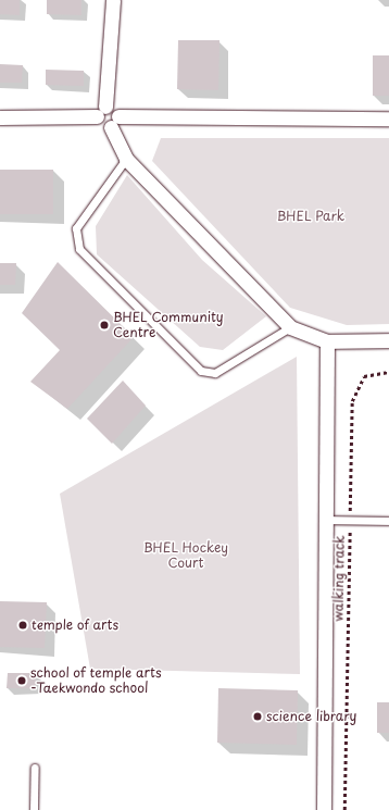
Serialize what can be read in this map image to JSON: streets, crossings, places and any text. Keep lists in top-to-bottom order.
{
  "streets": {
    "path": ["walking track"]
  },
  "parks": ["BHEL Park", "BHEL Hockey Court"],
  "places": [
    "BHEL Community Centre",
    "temple of arts",
    "school of temple arts -Taekwondo school",
    "science library"
  ]
}
